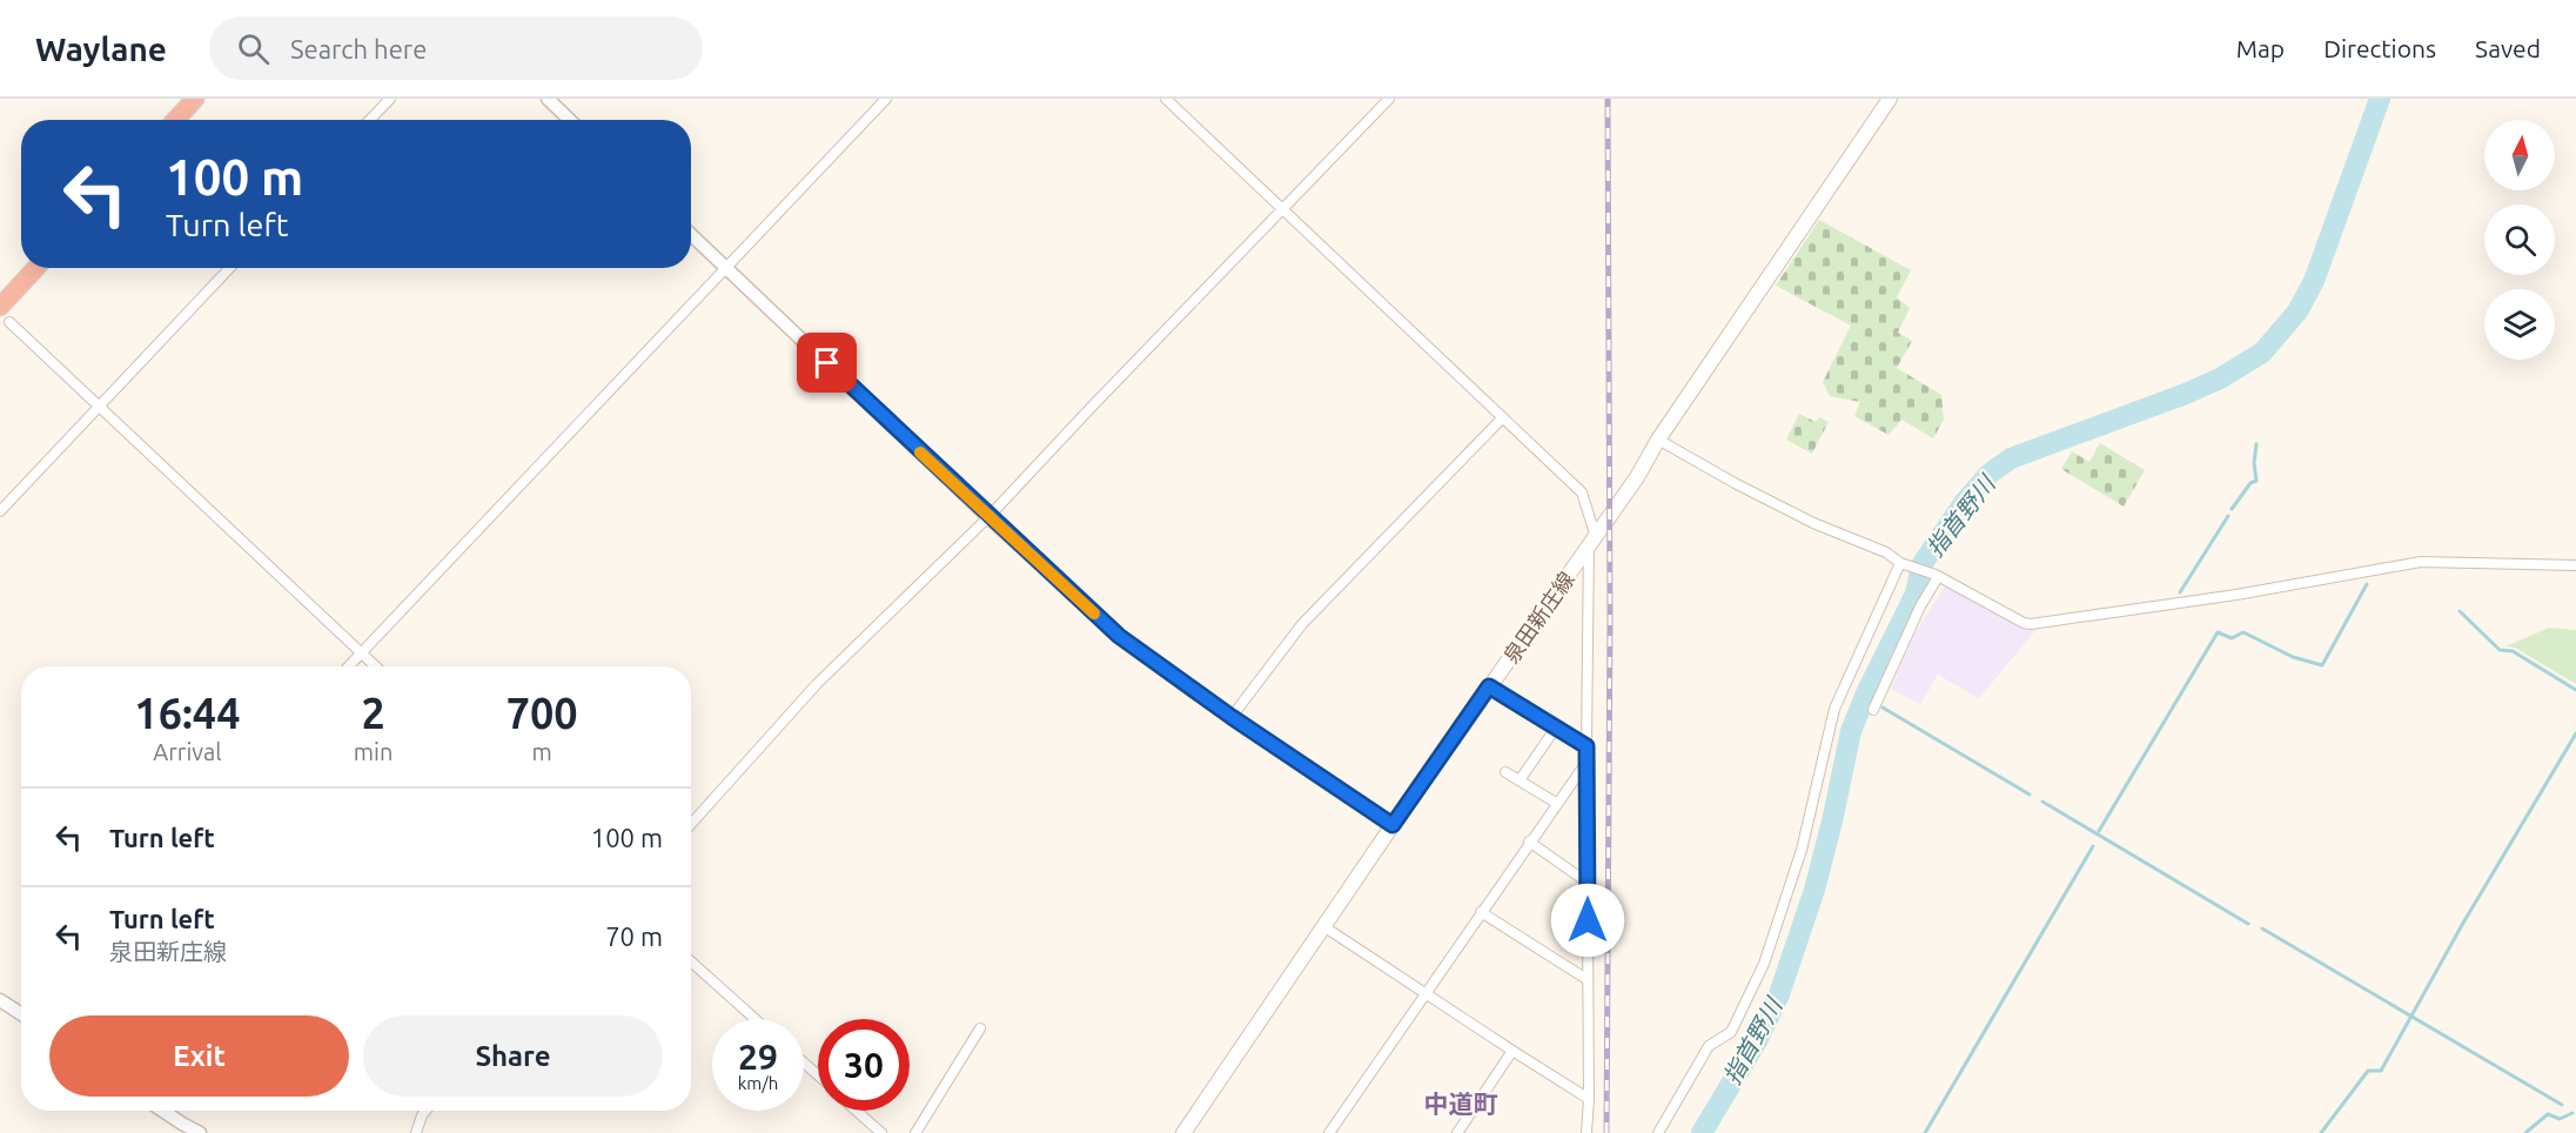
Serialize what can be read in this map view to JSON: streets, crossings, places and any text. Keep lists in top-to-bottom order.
{
  "streets": {
    "main road": ["泉田新庄線"]
  },
  "districts": ["中道町"],
  "water": ["指首野川"],
  "north": "top",
  "page": {
    "header": "Waylane",
    "search": "Search here",
    "nav": ["Map", "Directions", "Saved"],
    "turn": ["100 m", "Turn left"],
    "eta": [
      "16:44",
      "Arrival",
      "2",
      "min",
      "700",
      "m"
    ],
    "list": [
      {
        "name": "Turn left",
        "value": "100 m"
      },
      {
        "name": "Turn left",
        "note": "泉田新庄線",
        "value": "70 m"
      }
    ],
    "buttons": ["Exit", "Share"],
    "speed": "29 km/h",
    "limit": "30"
  }
}
